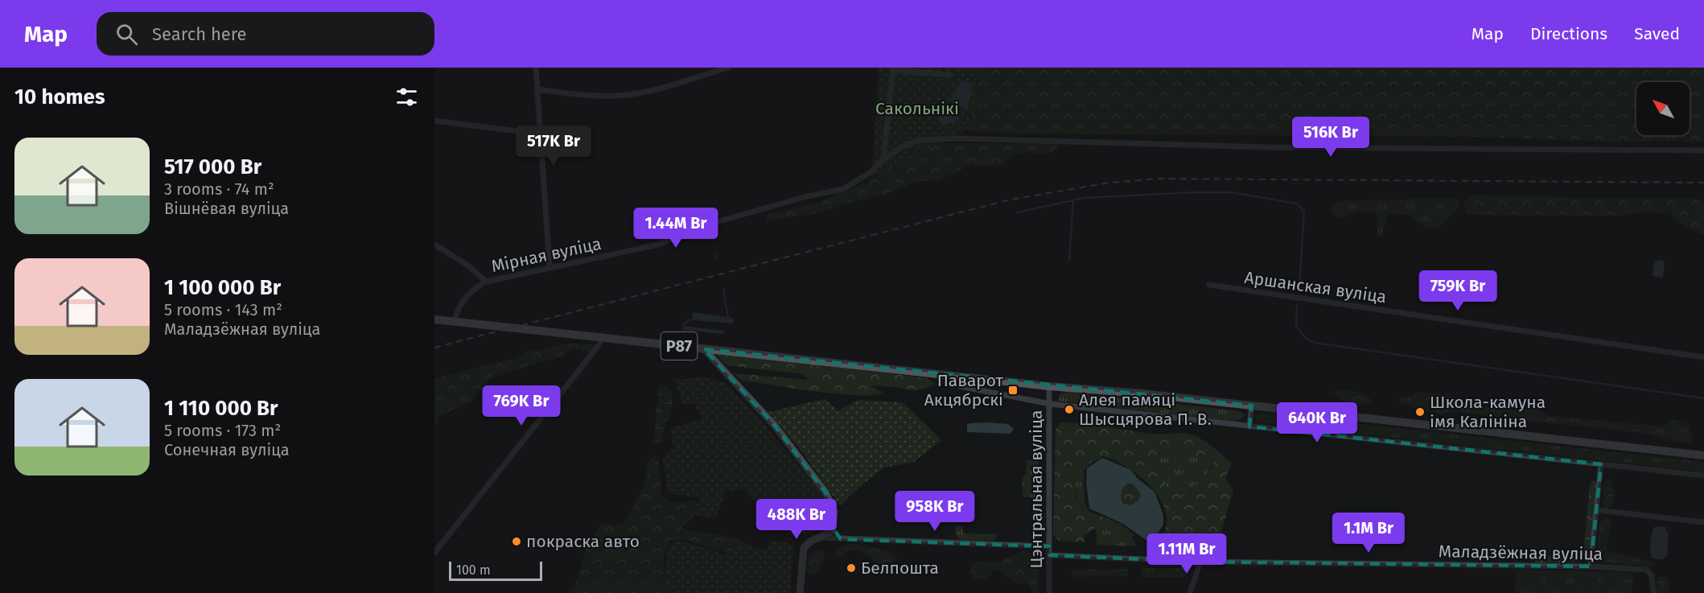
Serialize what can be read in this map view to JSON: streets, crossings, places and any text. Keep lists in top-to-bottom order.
{
  "streets": {
    "main road": ["Р87"],
    "street": [
      "Мірная вуліца",
      "Аршанская вуліца",
      "Цэнтральная вуліца",
      "Маладзёжная вуліца"
    ]
  },
  "crossings": [
    ["Мірная вуліца", "Р87"],
    ["Р87", "Цэнтральная вуліца"],
    ["Цэнтральная вуліца", "Маладзёжная вуліца"]
  ],
  "parks": ["Сакольнікі"],
  "places": {
    "transit": ["Паварот Акцябрскі"],
    "other": [
      "Алея памяці Шысцярова П. В.",
      "Школа-камуна імя Калініна",
      "покраска авто",
      "Белпошта"
    ]
  },
  "scale_bar": "100 m",
  "north": "top left",
  "page": {
    "header": "Map",
    "search": "Search here",
    "nav": ["Map", "Directions", "Saved"],
    "heading": "10 homes",
    "price": [
      "516K Br",
      "517K Br",
      "1.44M Br",
      "759K Br",
      "769K Br",
      "640K Br",
      "958K Br",
      "488K Br",
      "1.1M Br",
      "1.11M Br"
    ],
    "list": [
      {
        "name": "517 000 Br",
        "note": "3 rooms · 74 m² · Вішнёвая вуліца"
      },
      {
        "name": "1 100 000 Br",
        "note": "5 rooms · 143 m² · Маладзёжная вуліца"
      },
      {
        "name": "1 110 000 Br",
        "note": "5 rooms · 173 m² · Сонечная вуліца"
      }
    ],
    "scale": "100 m"
  }
}
